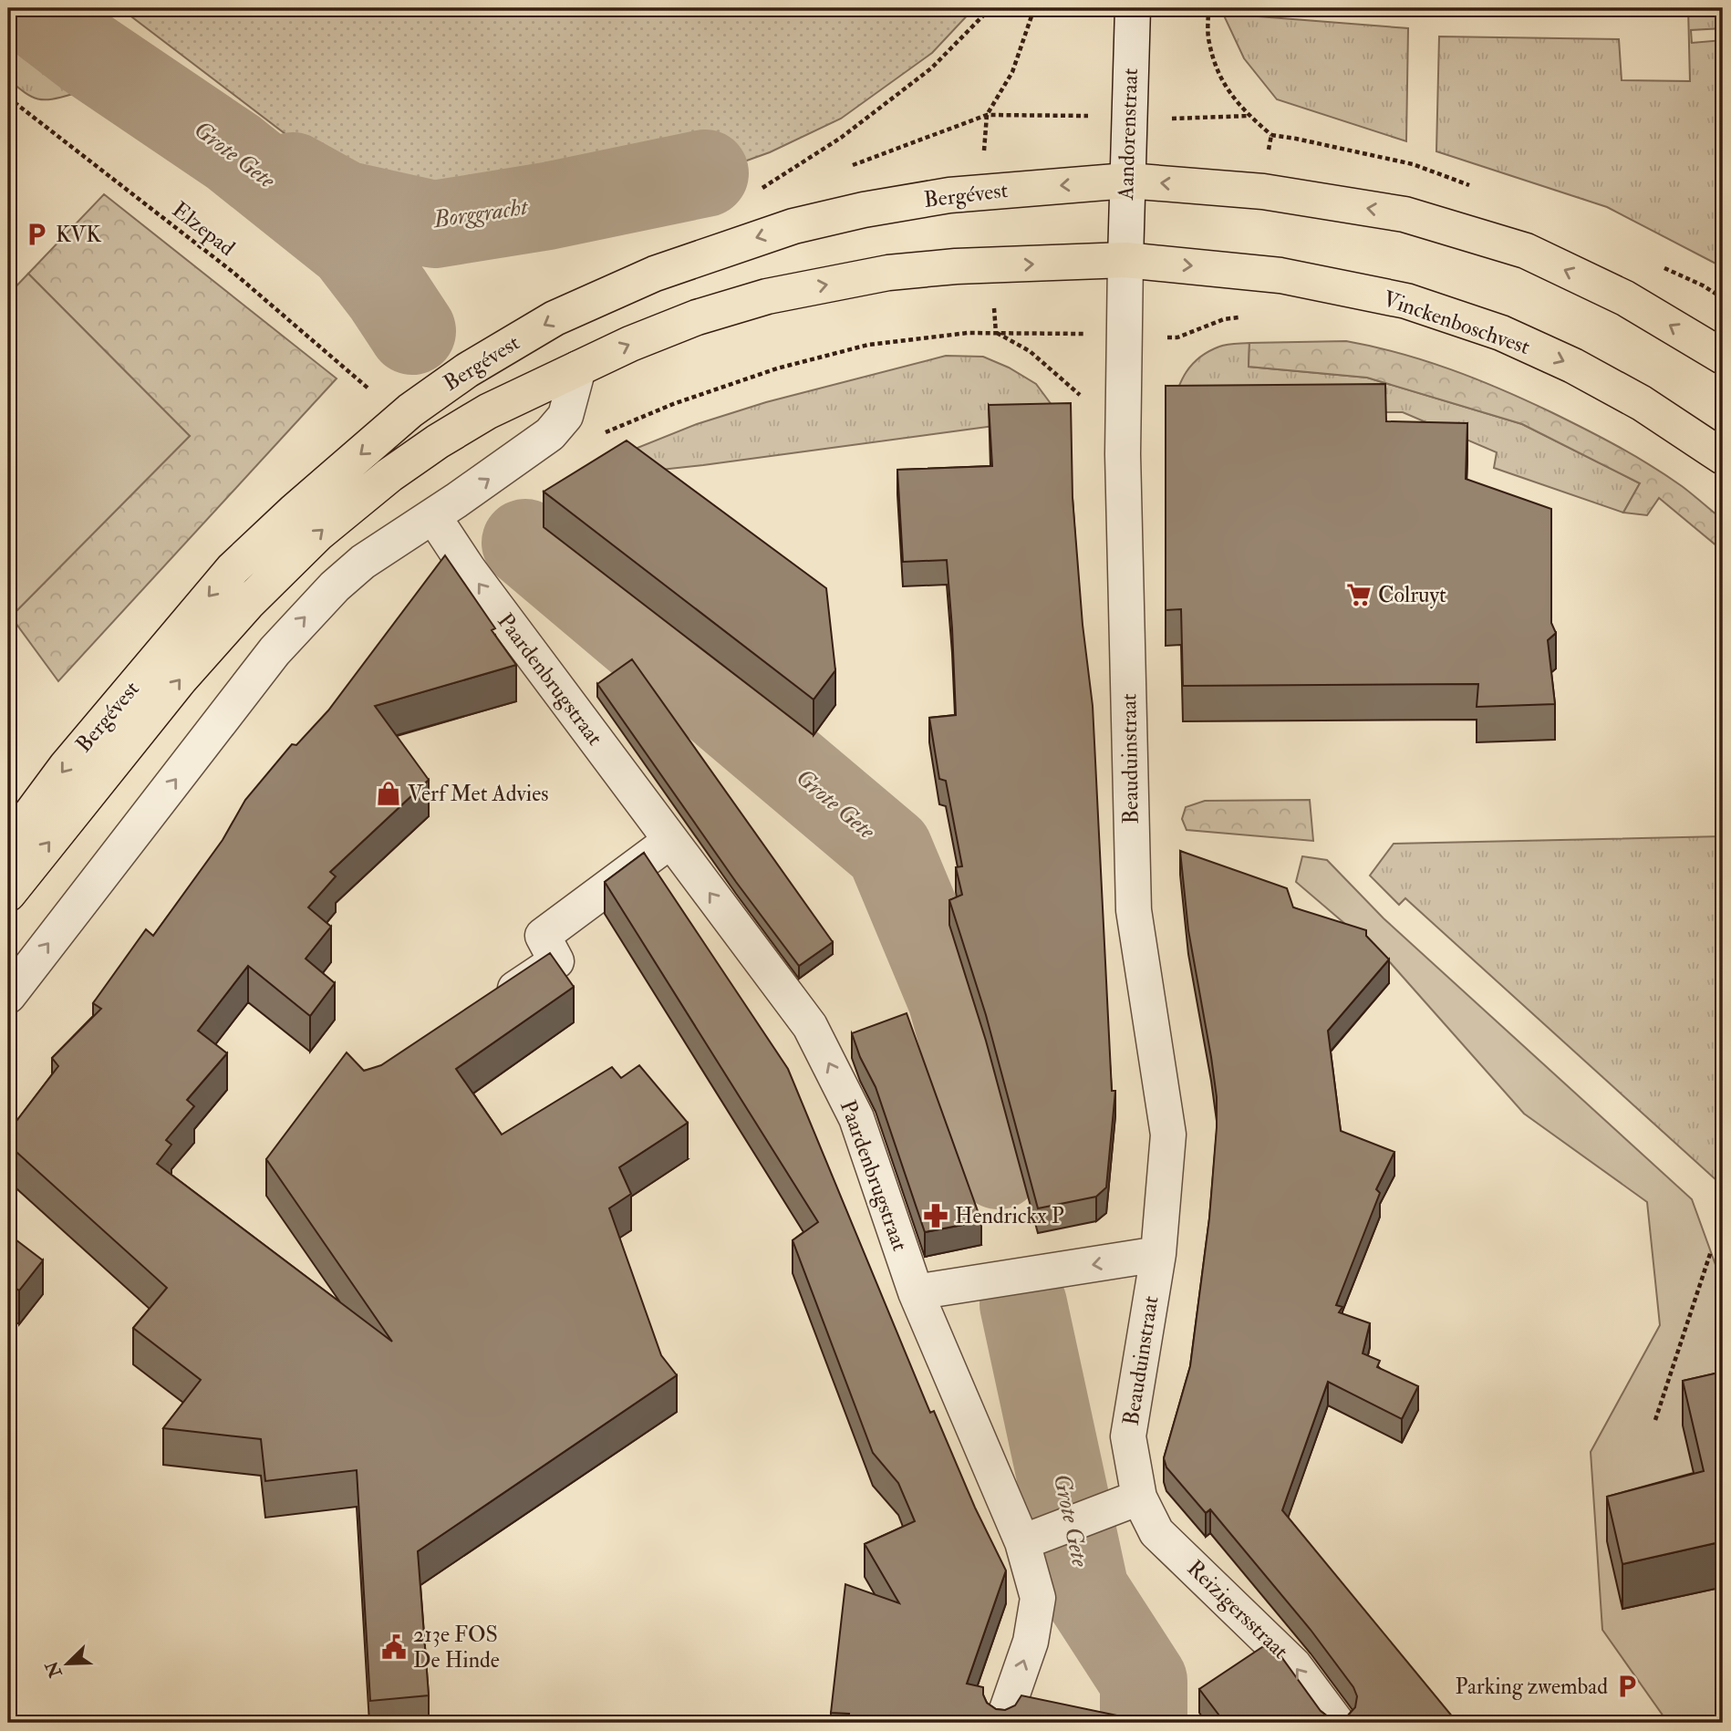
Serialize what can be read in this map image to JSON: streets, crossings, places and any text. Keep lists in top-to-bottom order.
{
  "streets": {
    "main road": ["Bergévest", "Vinckenboschvest"],
    "street": [
      "Aandorenstraat",
      "Paardenbrugstraat",
      "Beauduinstraat",
      "Reizigersstraat"
    ],
    "path": ["Elzepad"]
  },
  "crossings": [
    ["Aandorenstraat", "Bergévest"],
    ["Aandorenstraat", "Vinckenboschvest"],
    ["Aandorenstraat", "Beauduinstraat"],
    ["Bergévest", "Vinckenboschvest"],
    ["Bergévest", "Beauduinstraat"],
    ["Vinckenboschvest", "Beauduinstraat"],
    ["Beauduinstraat", "Reizigersstraat"]
  ],
  "one_way": ["Paardenbrugstraat", "Reizigersstraat"],
  "water": ["Grote Gete", "Borggracht"],
  "places": {
    "parking": ["KVK", "Parking zwembad"],
    "supermarket": ["Colruyt"],
    "shop": ["Verf Met Advies"],
    "pharmacy": ["Hendrickx P"],
    "public building": ["213e FOS De Hinde"]
  },
  "north": "bottom left"
}
